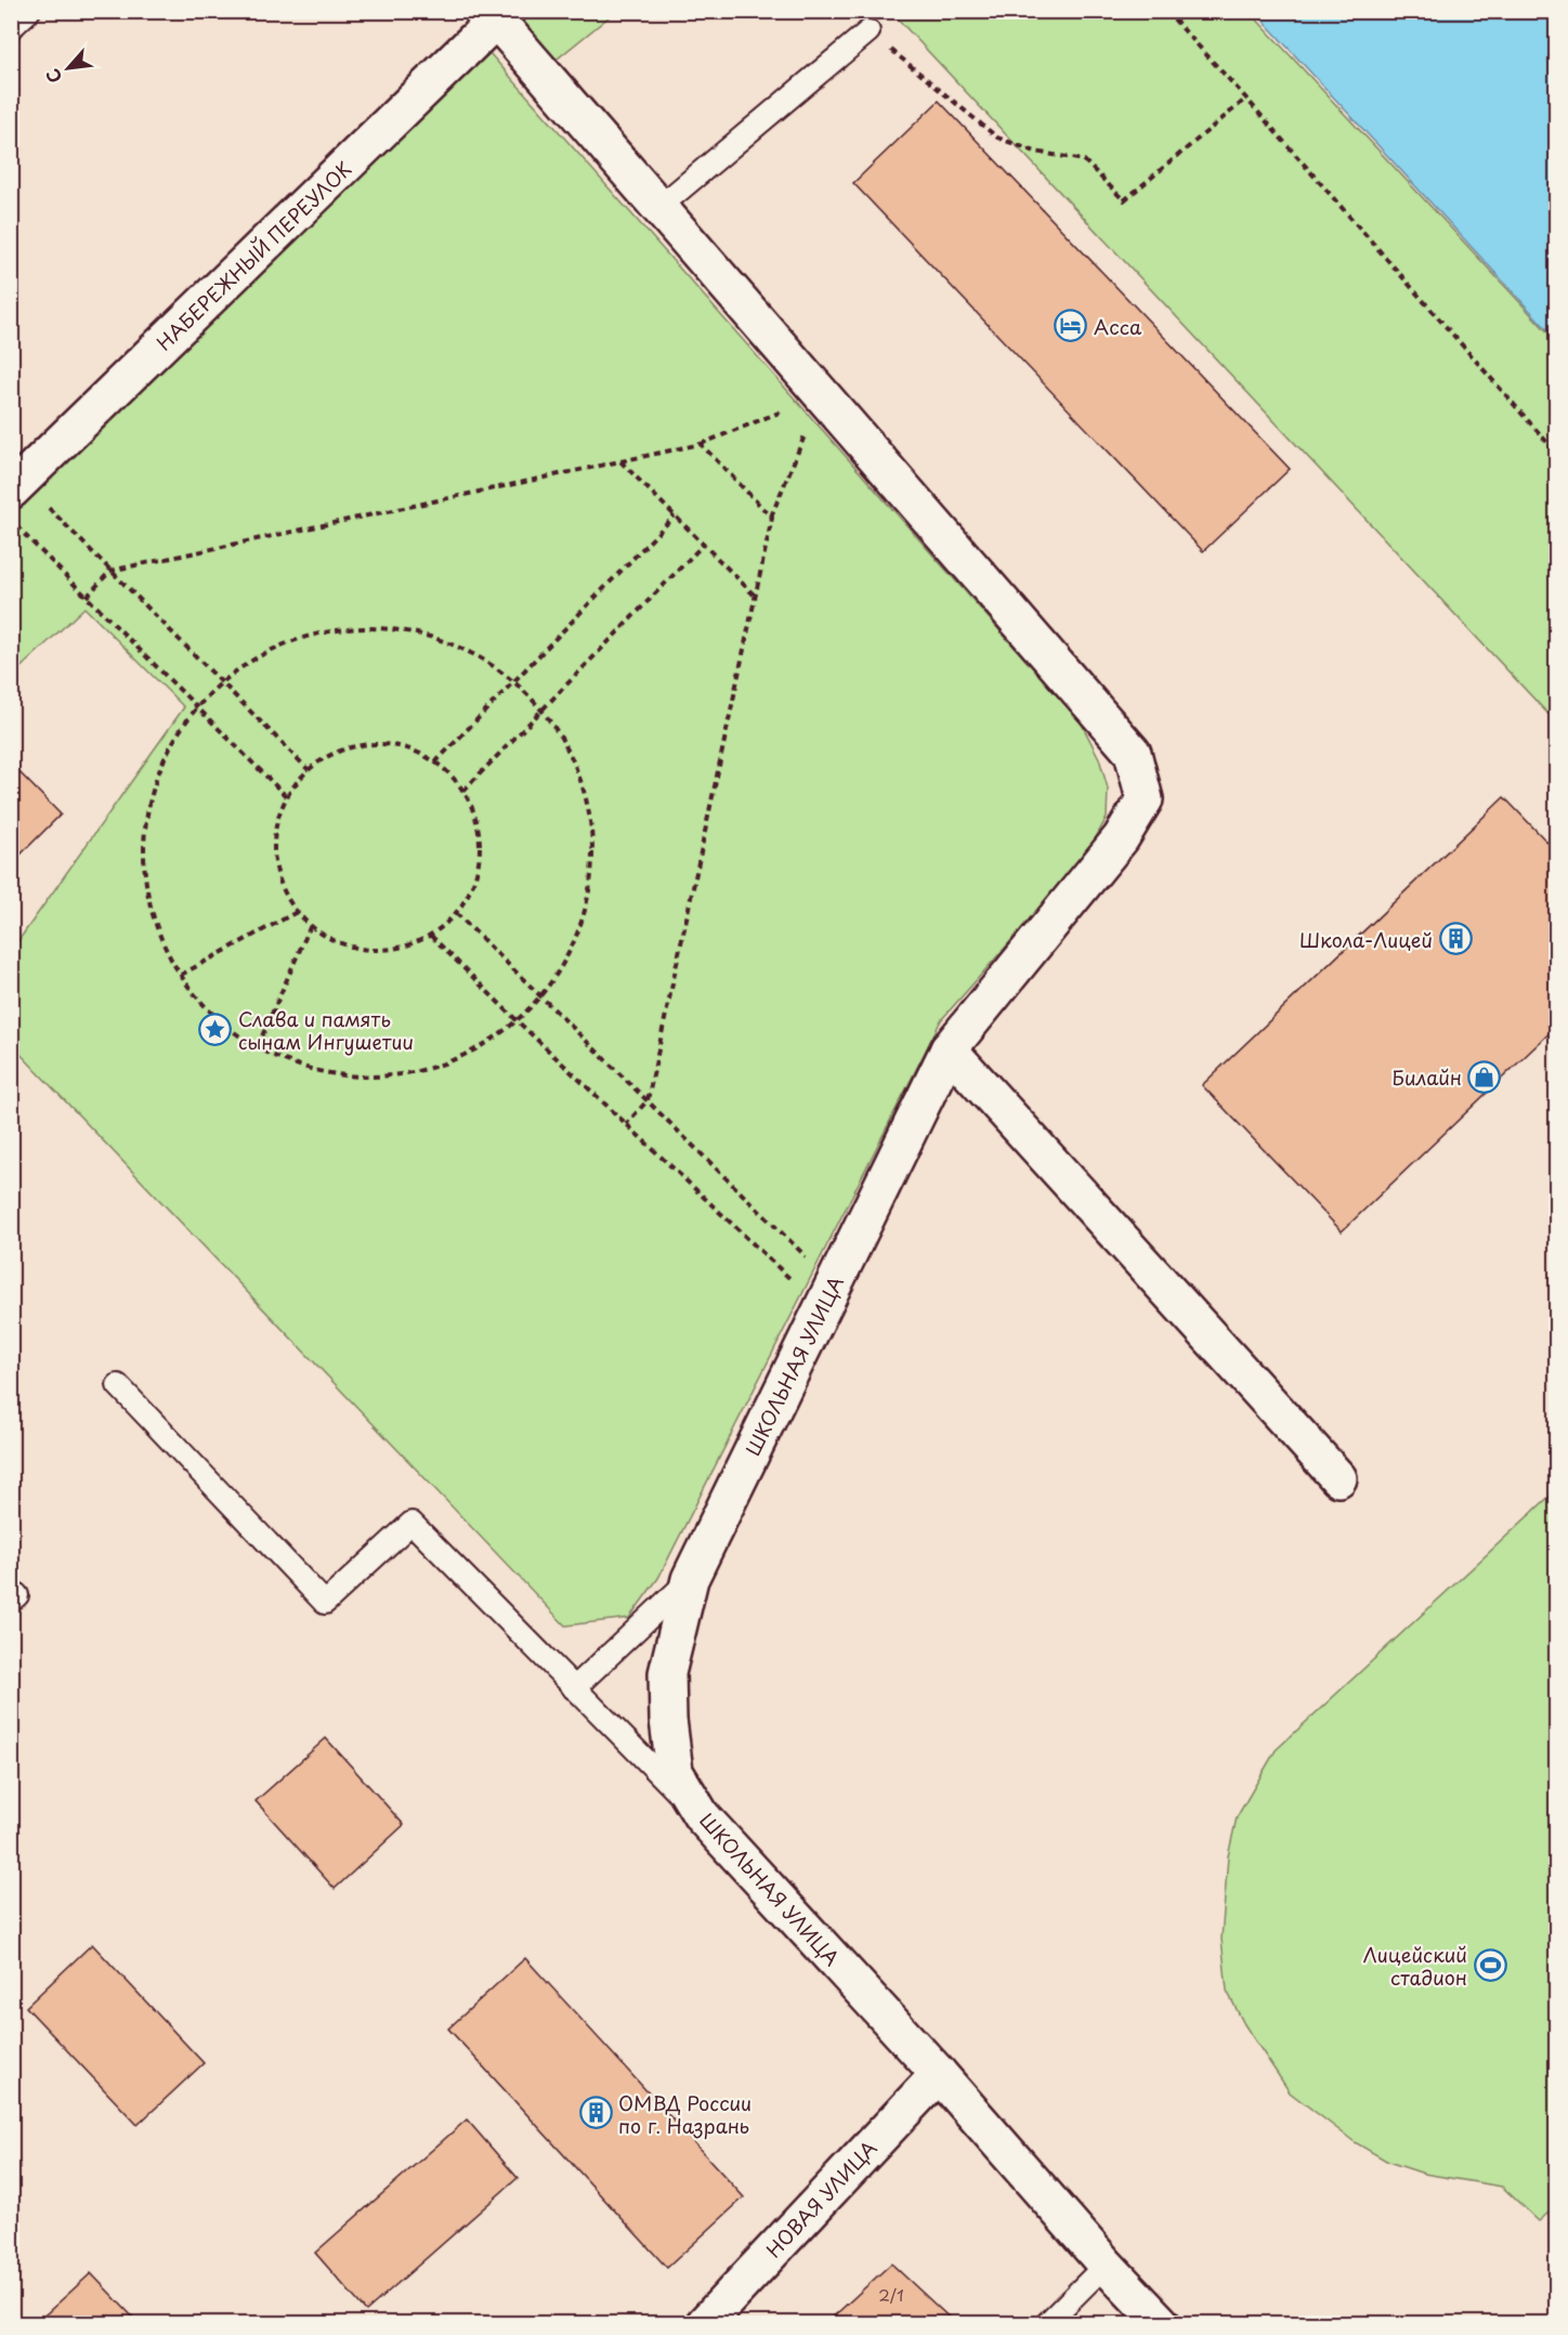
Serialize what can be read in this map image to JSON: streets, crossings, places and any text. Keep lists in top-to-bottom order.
{
  "streets": {
    "street": ["НАБЕРЕЖНЫЙ ПЕРЕУЛОК", "ШКОЛЬНАЯ УЛИЦА", "НОВАЯ УЛИЦА"]
  },
  "crossings": [
    ["НАБЕРЕЖНЫЙ ПЕРЕУЛОК", "ШКОЛЬНАЯ УЛИЦА"],
    ["ШКОЛЬНАЯ УЛИЦА", "НОВАЯ УЛИЦА"]
  ],
  "places": {
    "hotel": ["Асса"],
    "building": ["Школа-Лицей", "ОМВД России по г. Назрань"],
    "place": ["Слава и память сынам Ингушетии"],
    "shop": ["Билайн"],
    "sports": ["Лицейский стадион"]
  },
  "house_numbers": ["2/1"],
  "north": "bottom left"
}
